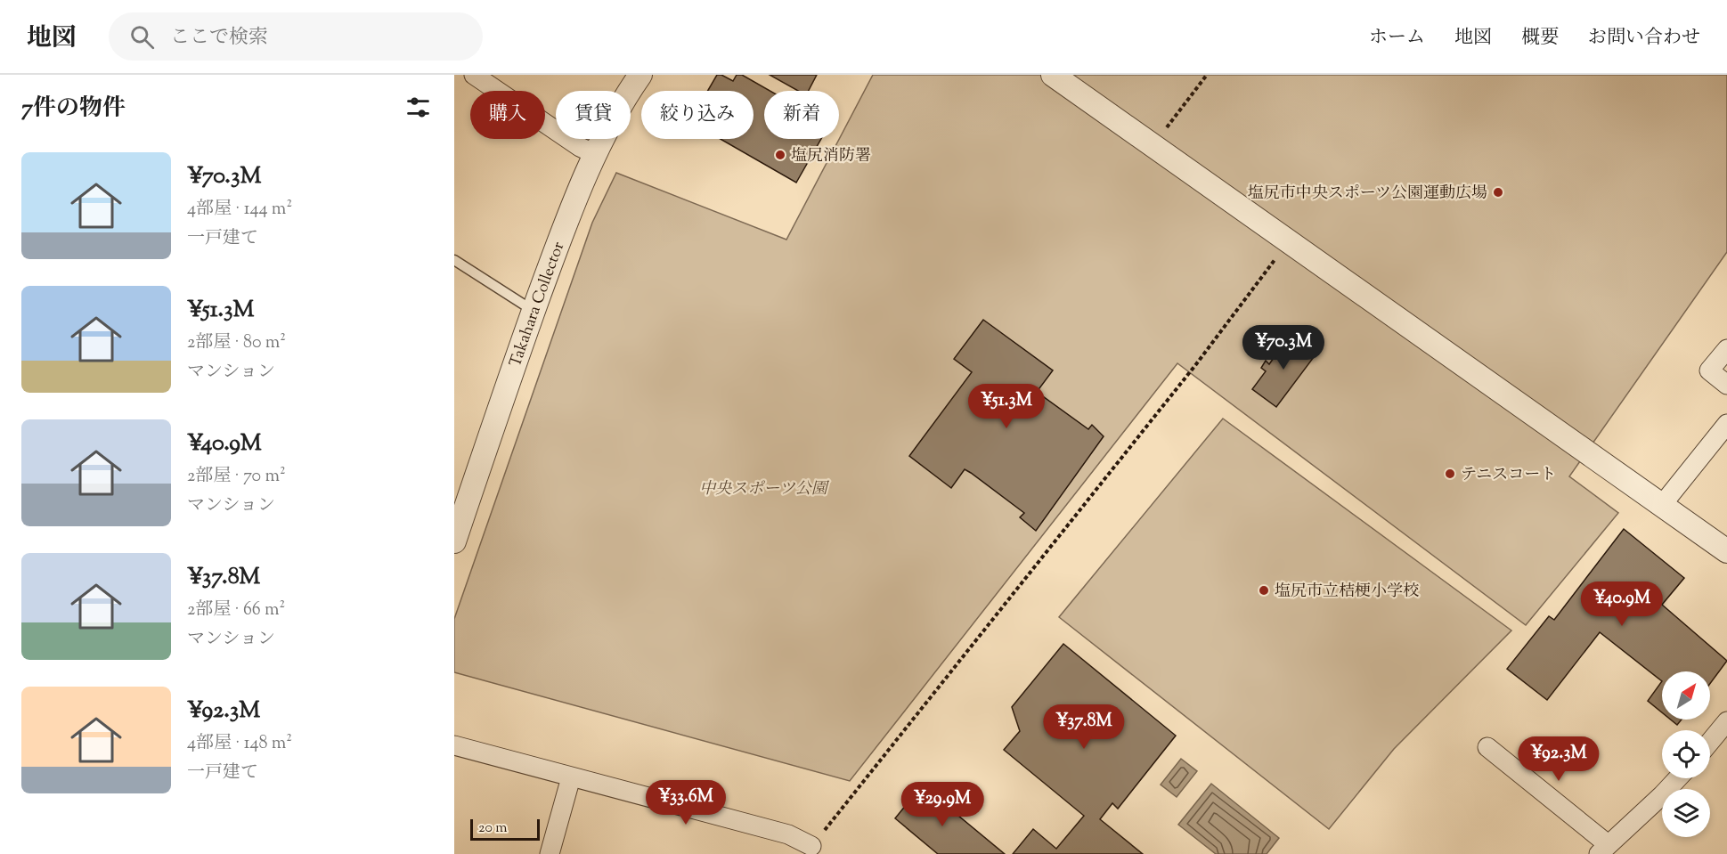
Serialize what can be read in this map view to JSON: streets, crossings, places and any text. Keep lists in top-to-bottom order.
{
  "streets": {
    "street": ["Takahara Collector"]
  },
  "parks": ["中央スポーツ公園"],
  "places": [
    "塩尻消防署",
    "塩尻市中央スポーツ公園運動広場",
    "テニスコート",
    "塩尻市立桔梗小学校"
  ],
  "scale_bar": "20 m",
  "north": "top right",
  "page": {
    "header": "地図",
    "search": "ここで検索",
    "nav": [
      "ホーム",
      "地図",
      "概要",
      "お問い合わせ"
    ],
    "heading": "7件の物件",
    "chip": [
      "購入",
      "賃貸",
      "絞り込み",
      "新着"
    ],
    "list": [
      {
        "name": "¥70.3M",
        "note": "4部屋 · 144 m² · 一戸建て"
      },
      {
        "name": "¥51.3M",
        "note": "2部屋 · 80 m² · マンション"
      },
      {
        "name": "¥40.9M",
        "note": "2部屋 · 70 m² · マンション"
      },
      {
        "name": "¥37.8M",
        "note": "2部屋 · 66 m² · マンション"
      },
      {
        "name": "¥92.3M",
        "note": "4部屋 · 148 m² · 一戸建て"
      }
    ],
    "price": [
      "¥70.3M",
      "¥51.3M",
      "¥40.9M",
      "¥37.8M",
      "¥92.3M",
      "¥33.6M",
      "¥29.9M"
    ],
    "scale": "20 m"
  }
}
